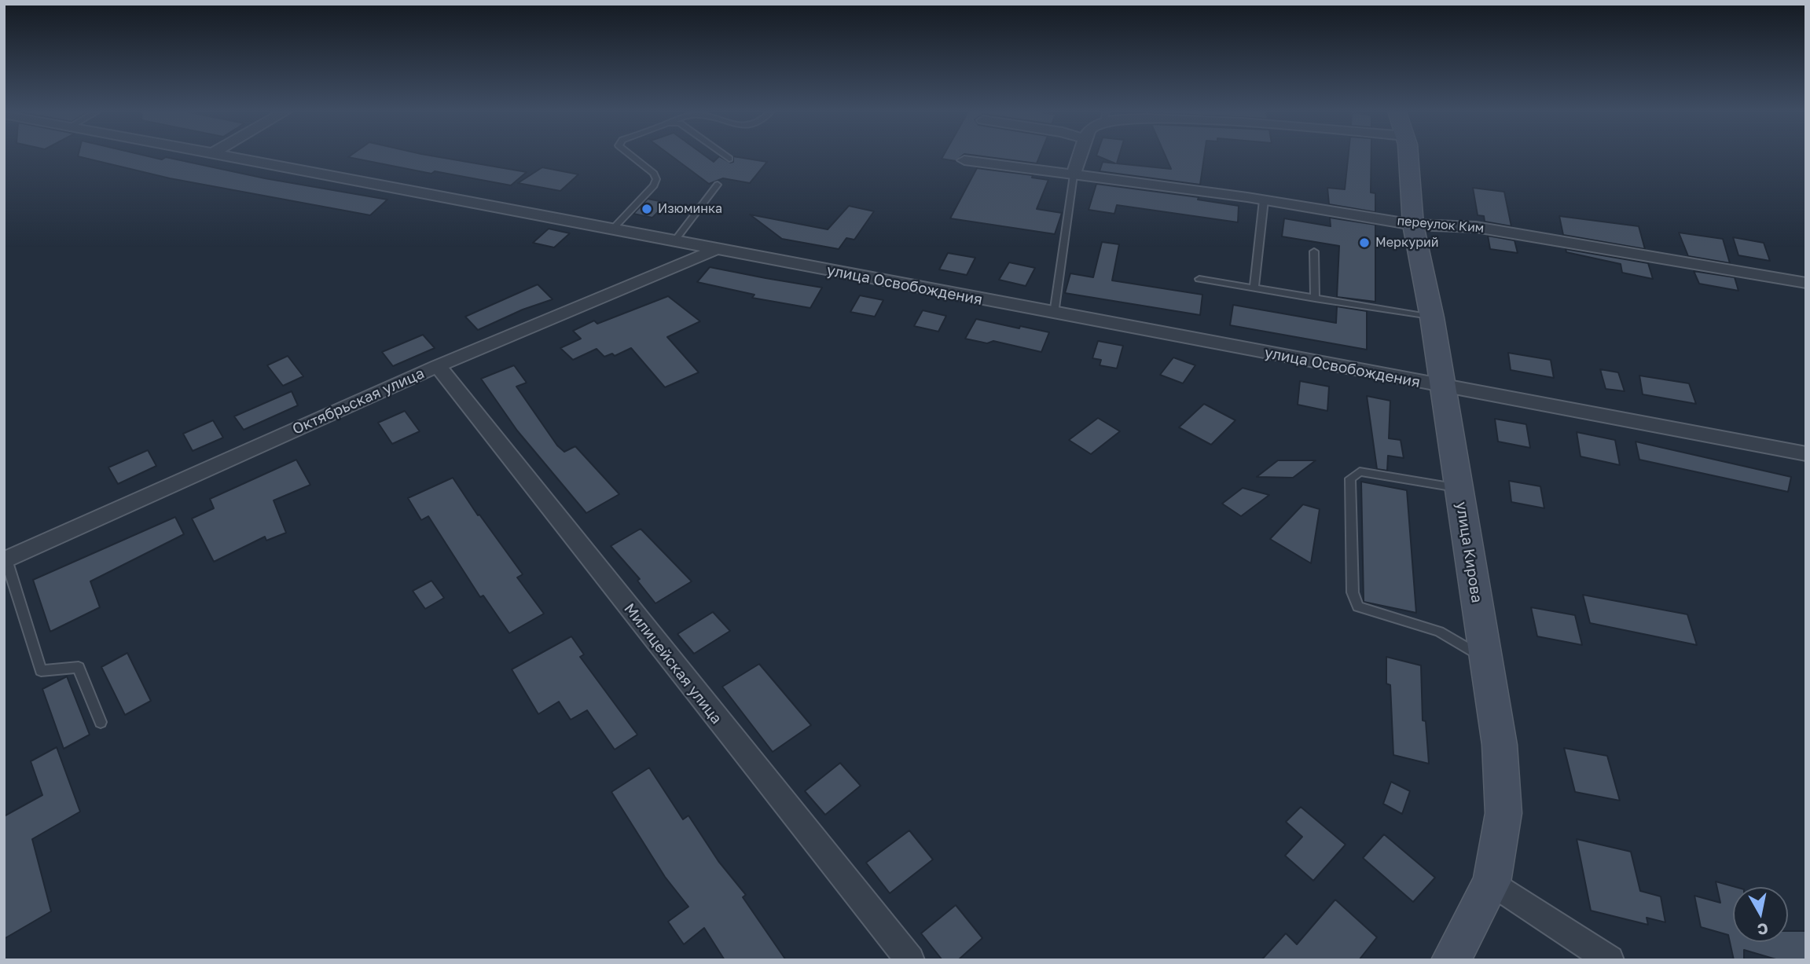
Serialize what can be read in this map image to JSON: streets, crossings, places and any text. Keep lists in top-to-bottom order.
{
  "streets": {
    "main road": ["улица Кирова"],
    "street": [
      "переулок Ким",
      "улица Освобождения",
      "Октябрьская улица",
      "Милицейская улица"
    ]
  },
  "crossings": [
    ["переулок Ким", "улица Кирова"],
    ["улица Освобождения", "Октябрьская улица"],
    ["улица Освобождения", "улица Кирова"],
    ["Октябрьская улица", "Милицейская улица"]
  ],
  "places": ["Изюминка", "Меркурий"],
  "north": "bottom"
}
